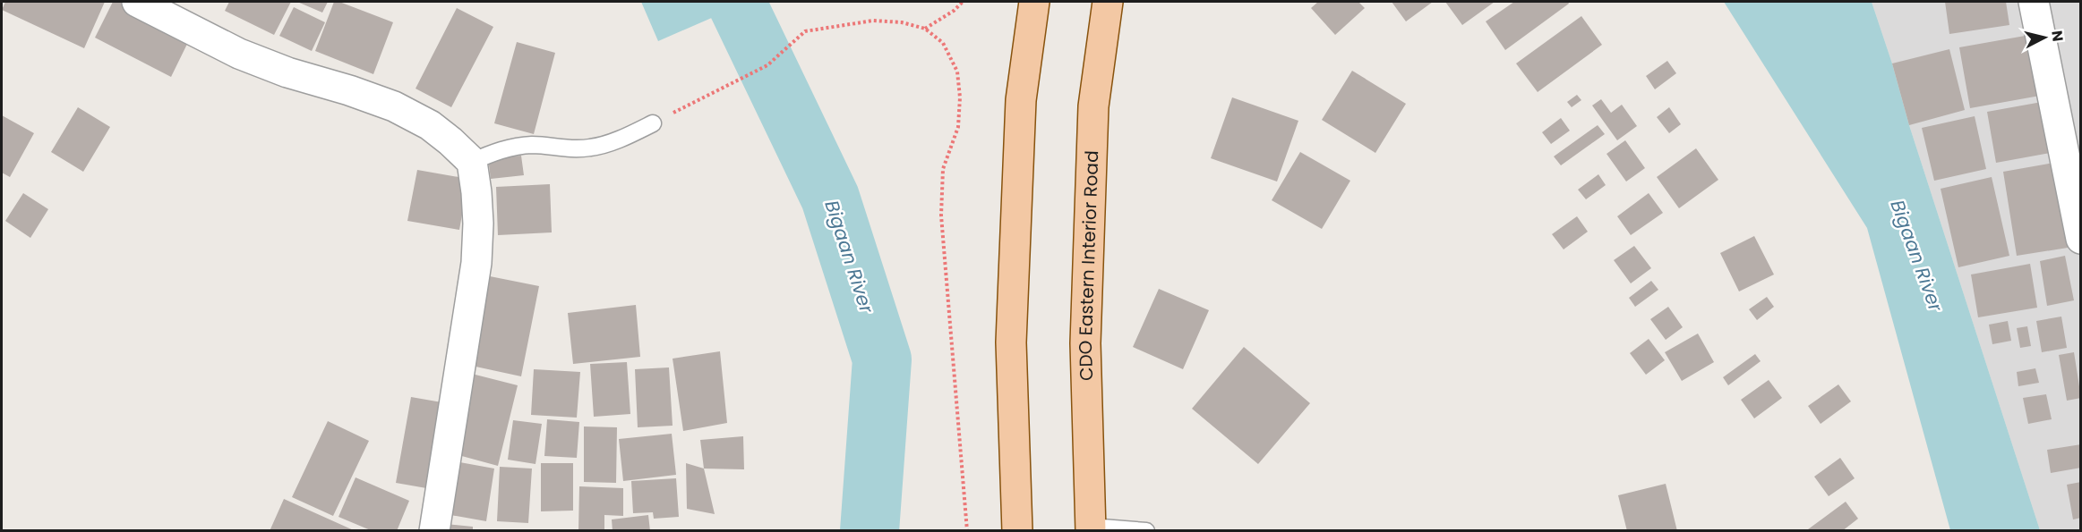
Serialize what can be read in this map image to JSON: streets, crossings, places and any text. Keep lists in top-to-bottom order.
{
  "streets": {
    "main road": ["CDO Eastern Interior Road"]
  },
  "water": ["Bigaan River"],
  "north": "right"
}
